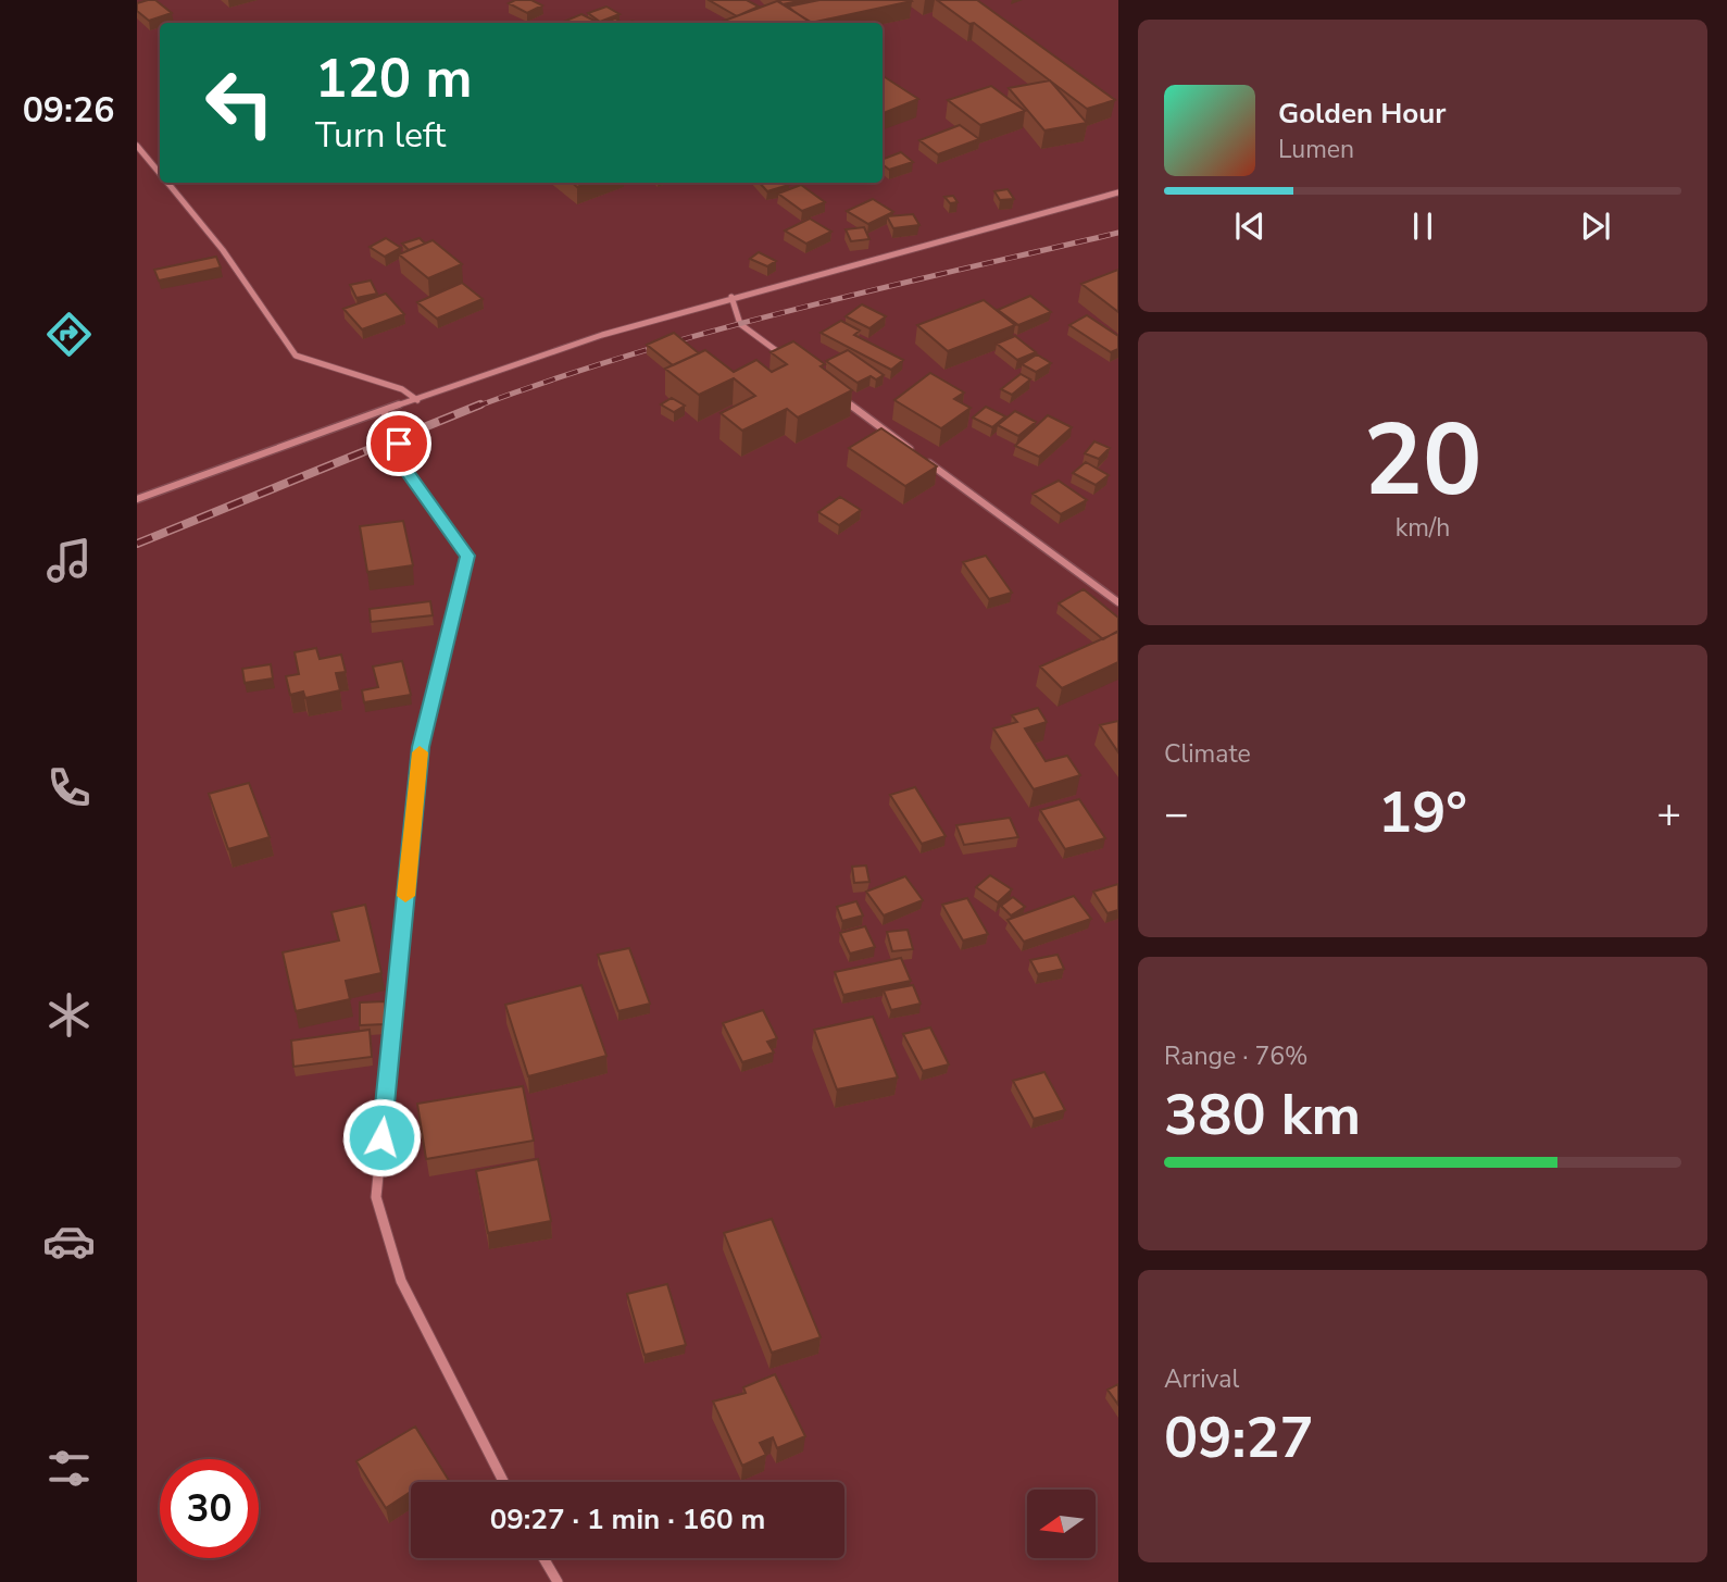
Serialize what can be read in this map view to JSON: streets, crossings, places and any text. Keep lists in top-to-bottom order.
{
  "north": "left",
  "page": {
    "tabs": "09:26",
    "turn": ["120 m", "Turn left"],
    "song": ["Golden Hour", "Lumen"],
    "tile": [
      ["20", "km/h"],
      "Climate",
      ["Range · 76%", "380 km"],
      ["Arrival", "09:27"]
    ],
    "heat": ["−", "19°", "+"],
    "limit": "30",
    "trip": "09:27 · 1 min · 160 m"
  }
}
